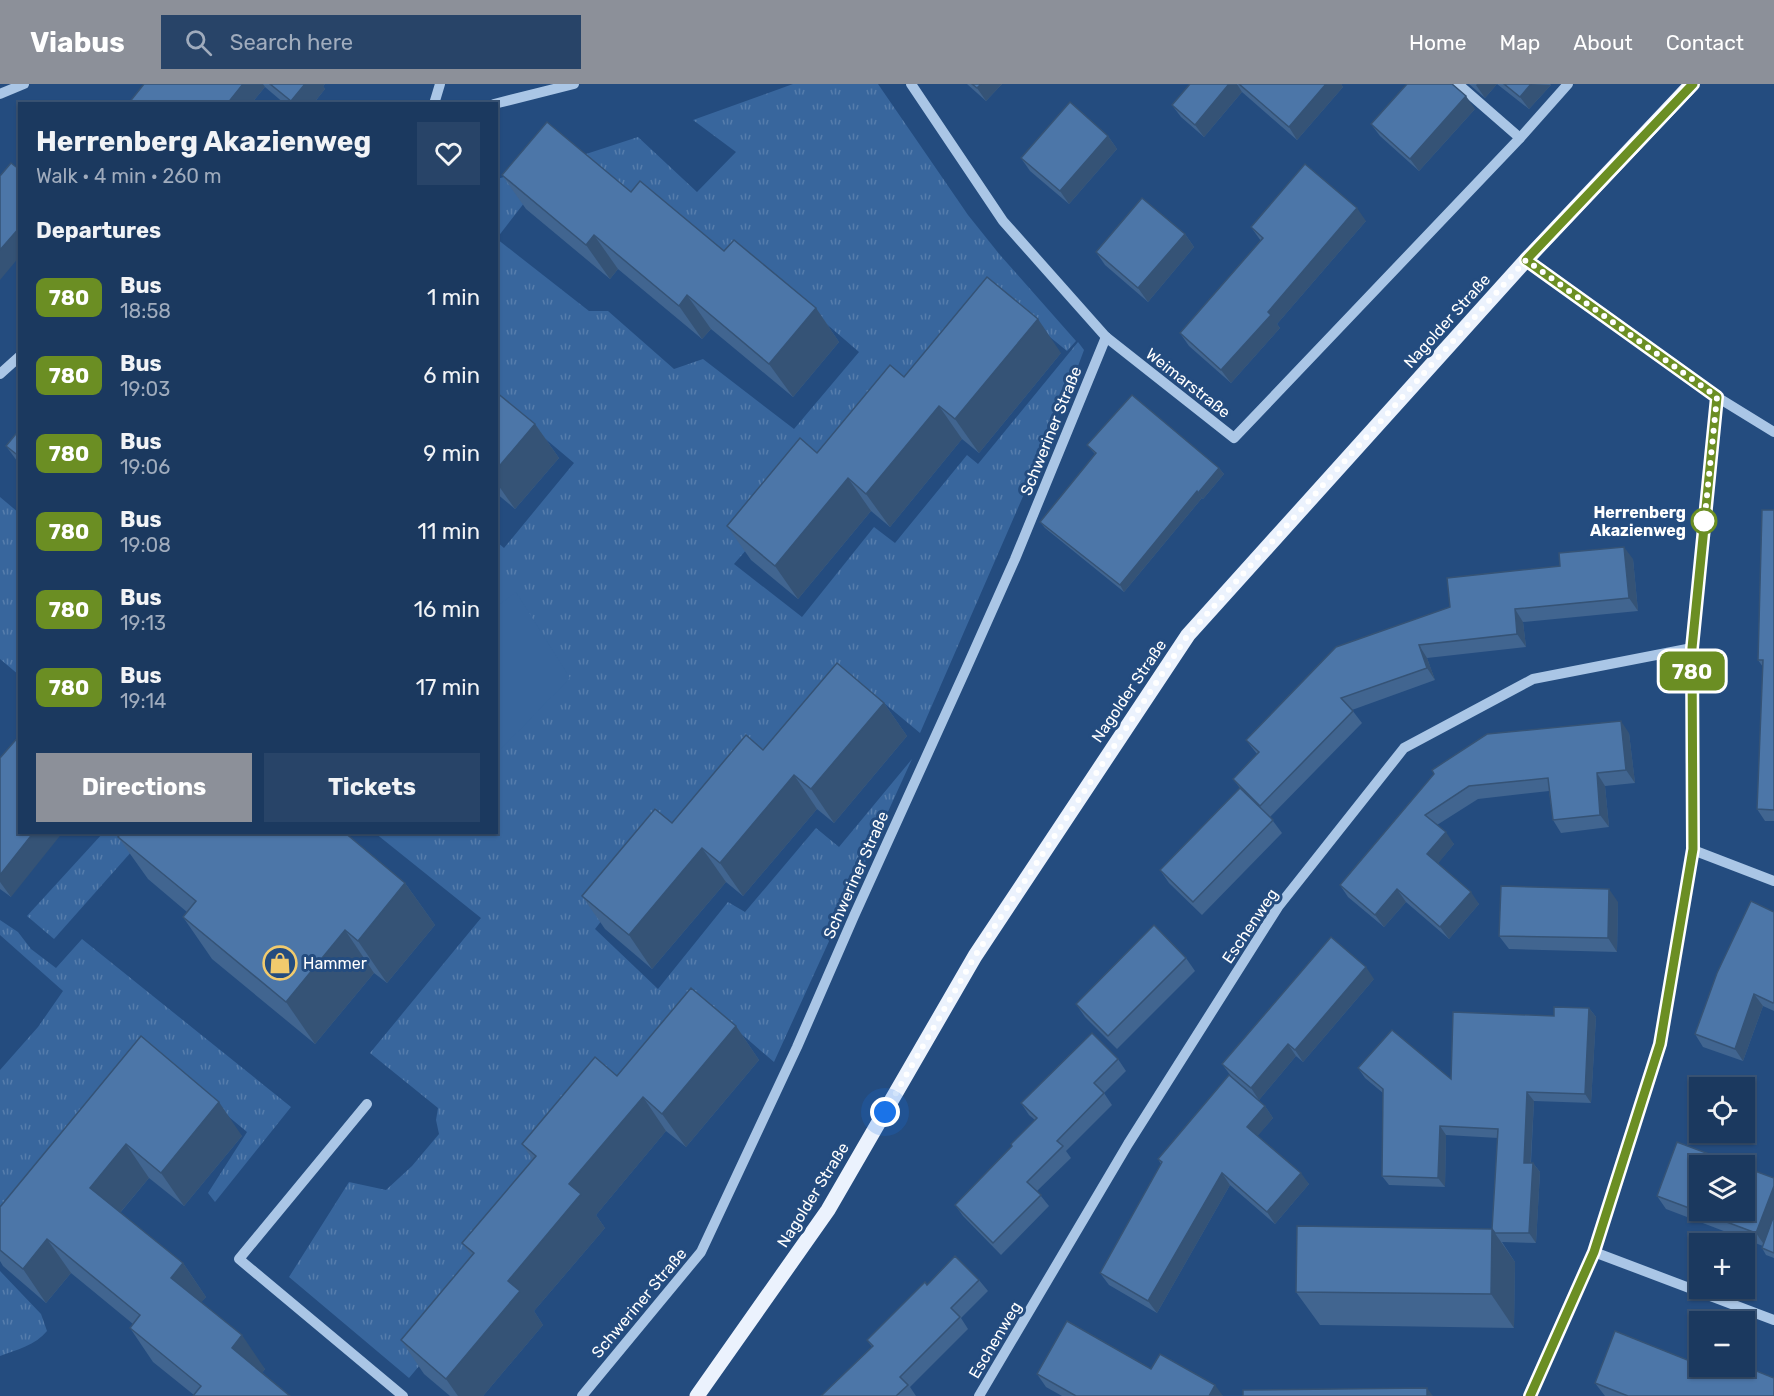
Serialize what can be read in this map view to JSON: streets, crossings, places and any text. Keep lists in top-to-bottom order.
{
  "streets": {
    "main road": ["Nagolder Straße"],
    "street": ["Weimarstraße", "Schweriner Straße", "Eschenweg"]
  },
  "crossings": [
    ["Weimarstraße", "Schweriner Straße"]
  ],
  "places": {
    "other": ["Herrenberg Akazienweg"],
    "shop": ["Hammer"]
  },
  "lines": ["bus line 780"],
  "page": {
    "header": "Viabus",
    "search": "Search here",
    "nav": [
      "Home",
      "Map",
      "About",
      "Contact"
    ],
    "on_map": "780",
    "heading": [
      ["Herrenberg Akazienweg", "Walk · 4 min · 260 m"],
      "Departures"
    ],
    "list": [
      {
        "mark": "780",
        "name": "Bus",
        "note": "18:58",
        "value": "1 min"
      },
      {
        "mark": "780",
        "name": "Bus",
        "note": "19:03",
        "value": "6 min"
      },
      {
        "mark": "780",
        "name": "Bus",
        "note": "19:06",
        "value": "9 min"
      },
      {
        "mark": "780",
        "name": "Bus",
        "note": "19:08",
        "value": "11 min"
      },
      {
        "mark": "780",
        "name": "Bus",
        "note": "19:13",
        "value": "16 min"
      },
      {
        "mark": "780",
        "name": "Bus",
        "note": "19:14",
        "value": "17 min"
      }
    ],
    "buttons": ["Directions", "Tickets"],
    "map_buttons": ["+", "−"]
  }
}
